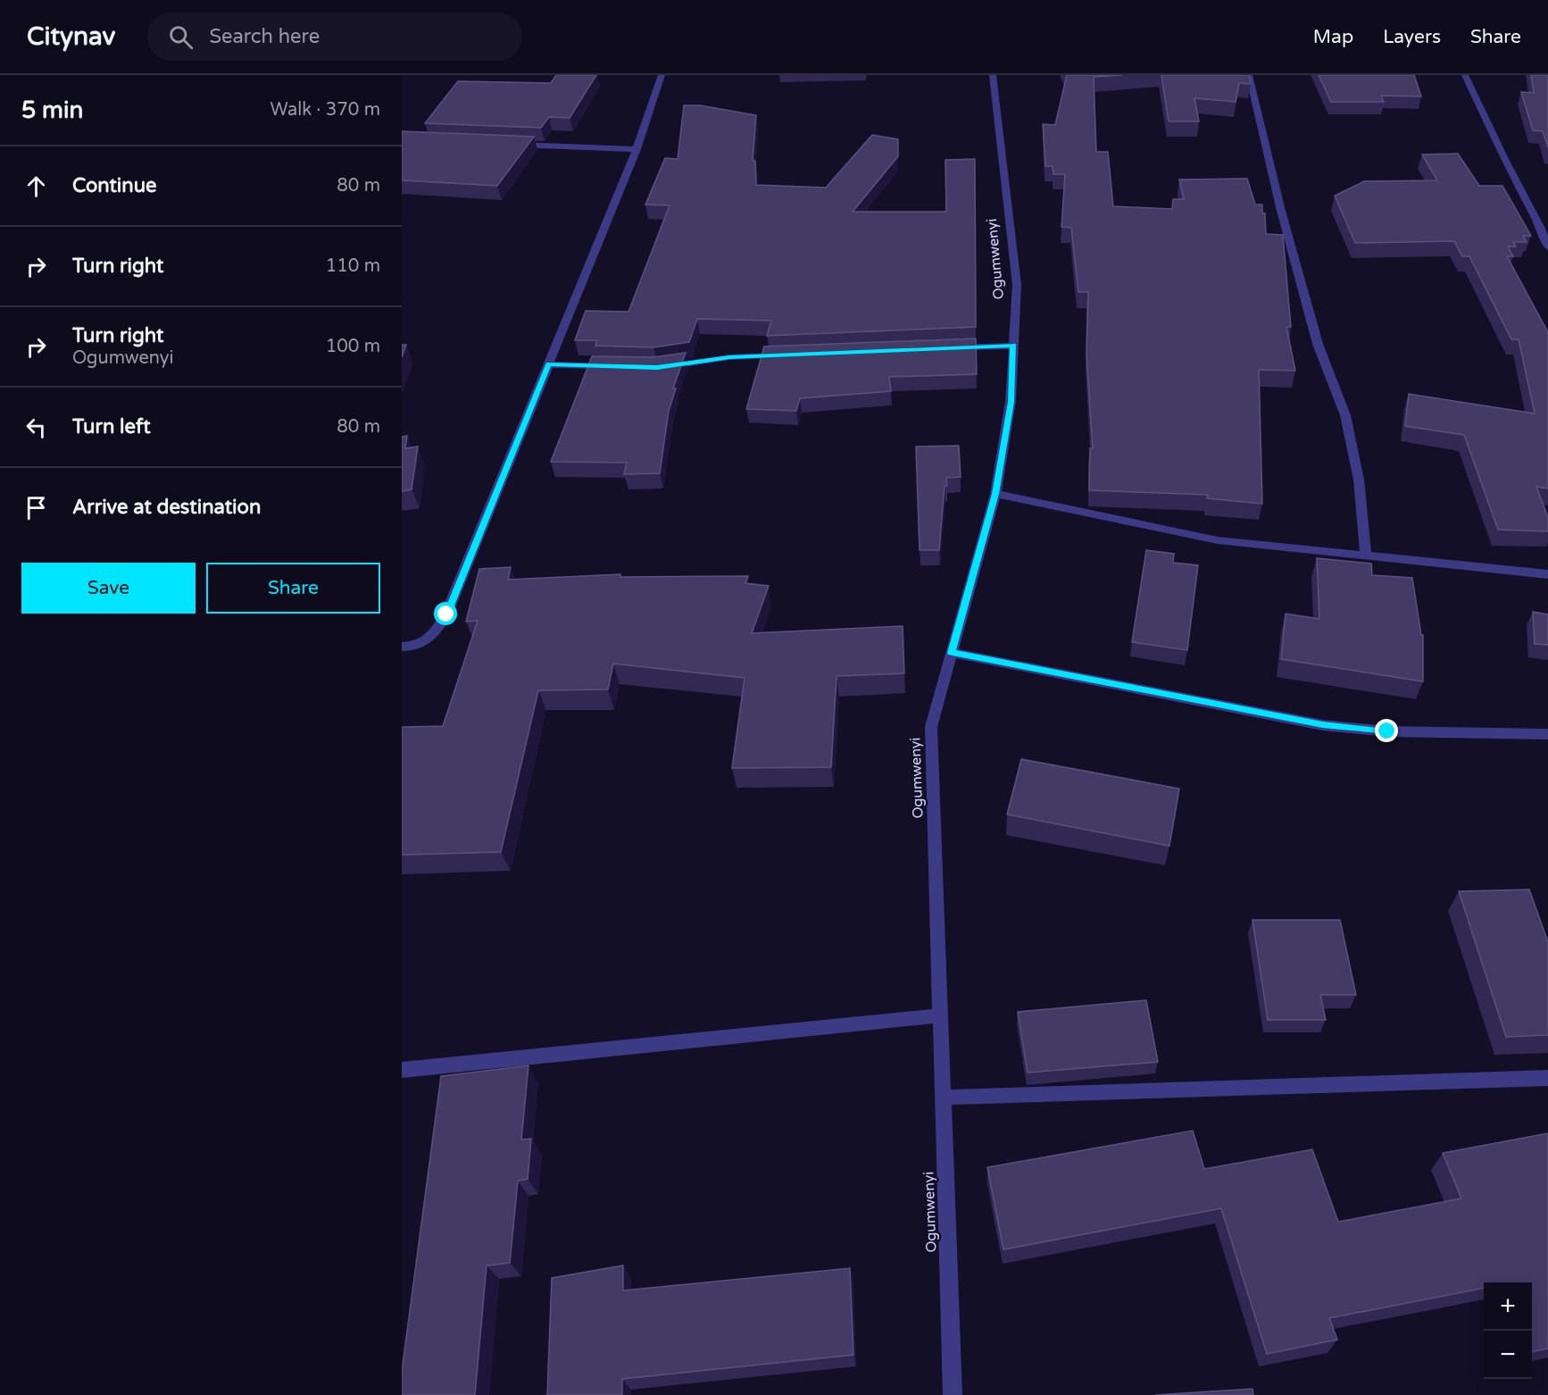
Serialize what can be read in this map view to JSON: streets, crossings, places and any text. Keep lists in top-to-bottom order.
{
  "streets": {
    "street": ["Ogumwenyi"]
  },
  "page": {
    "header": "Citynav",
    "search": "Search here",
    "nav": ["Map", "Layers", "Share"],
    "heading": ["5 min", "Walk · 370 m"],
    "list": [
      ["Continue", "80 m"],
      ["Turn right", "110 m"],
      ["Turn right", "Ogumwenyi", "100 m"],
      ["Turn left", "80 m"],
      "Arrive at destination"
    ],
    "buttons": ["Save", "Share"],
    "map_buttons": ["+", "−"]
  }
}
